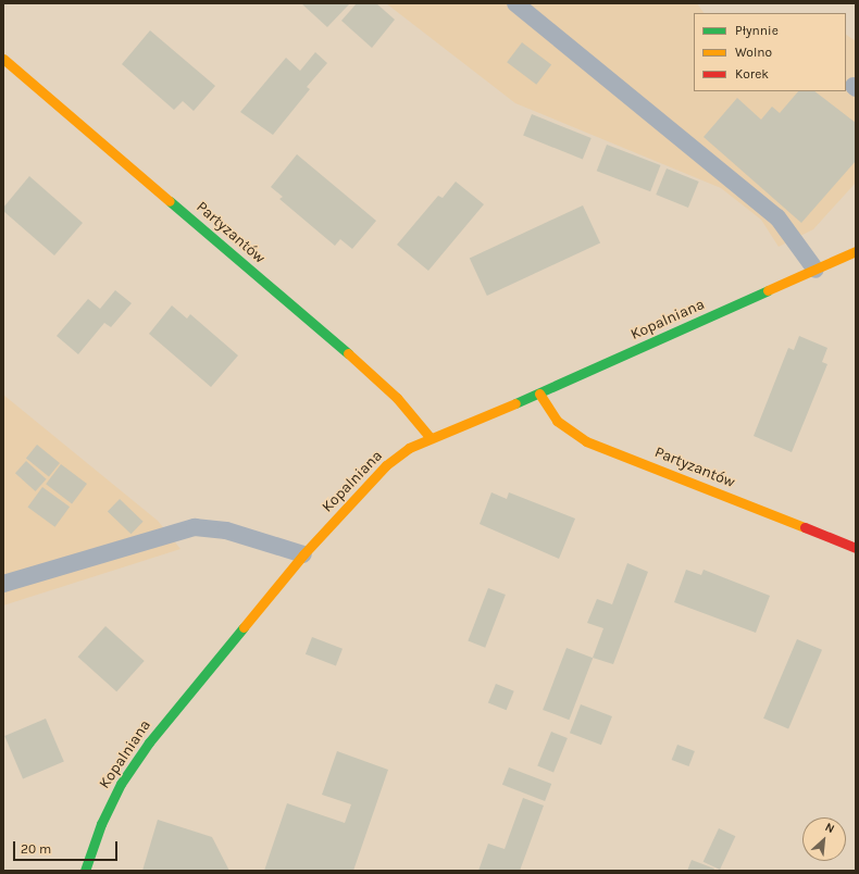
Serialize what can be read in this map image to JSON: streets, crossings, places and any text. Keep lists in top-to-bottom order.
{
  "streets": {
    "street": ["Partyzantów", "Kopalniana"]
  },
  "crossings": [
    ["Partyzantów", "Kopalniana"]
  ],
  "legend": ["Płynnie", "Wolno", "Korek"],
  "scale_bar": "20 m",
  "north": "top right"
}
